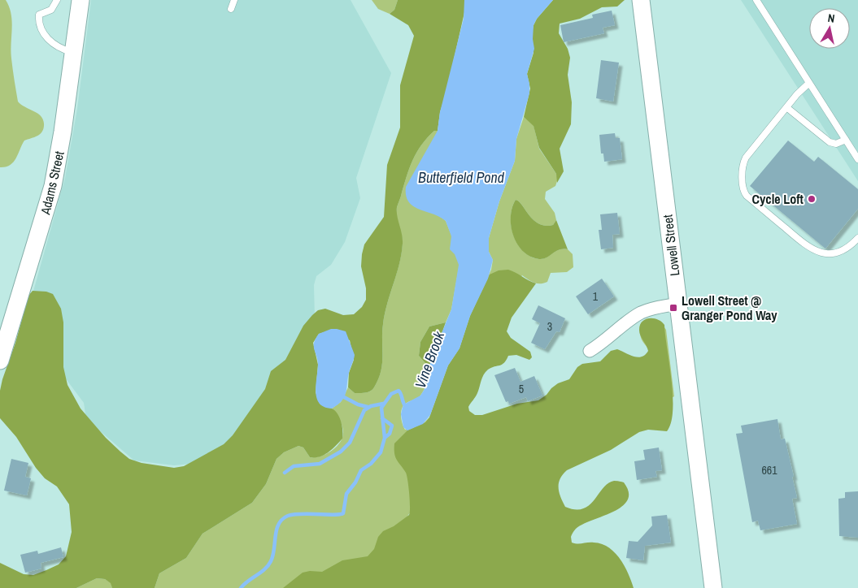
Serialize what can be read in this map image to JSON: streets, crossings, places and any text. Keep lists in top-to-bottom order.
{
  "streets": {
    "main road": ["Adams Street", "Lowell Street"]
  },
  "water": ["Butterfield Pond", "Vine Brook"],
  "places": {
    "other": ["Cycle Loft"],
    "transit": ["Lowell Street @ Granger Pond Way"]
  },
  "house_numbers": [
    "1",
    "3",
    "5",
    "661"
  ],
  "north": "top"
}
